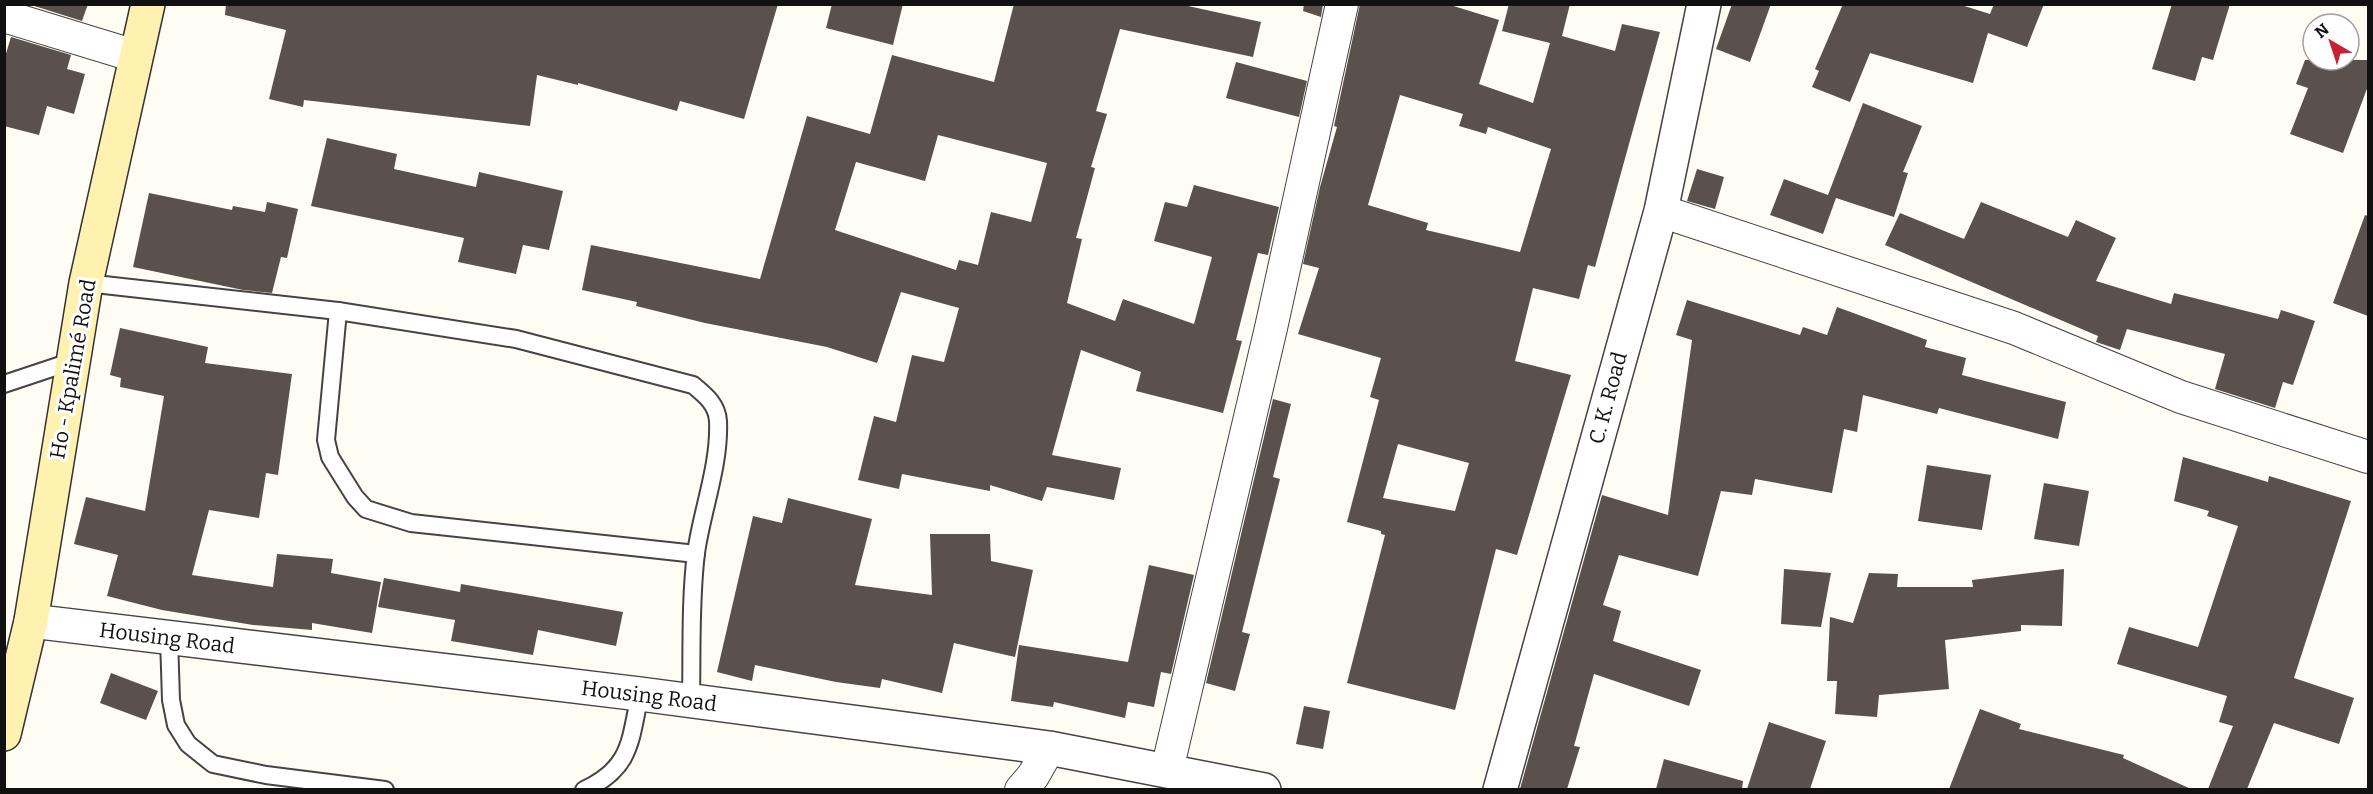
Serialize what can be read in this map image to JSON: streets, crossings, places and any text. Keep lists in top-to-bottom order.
{
  "streets": {
    "main road": ["Ho - Kpalimé Road"],
    "street": ["C. K. Road", "Housing Road"]
  },
  "crossings": [
    ["Ho - Kpalimé Road", "Housing Road"]
  ],
  "north": "top left"
}
